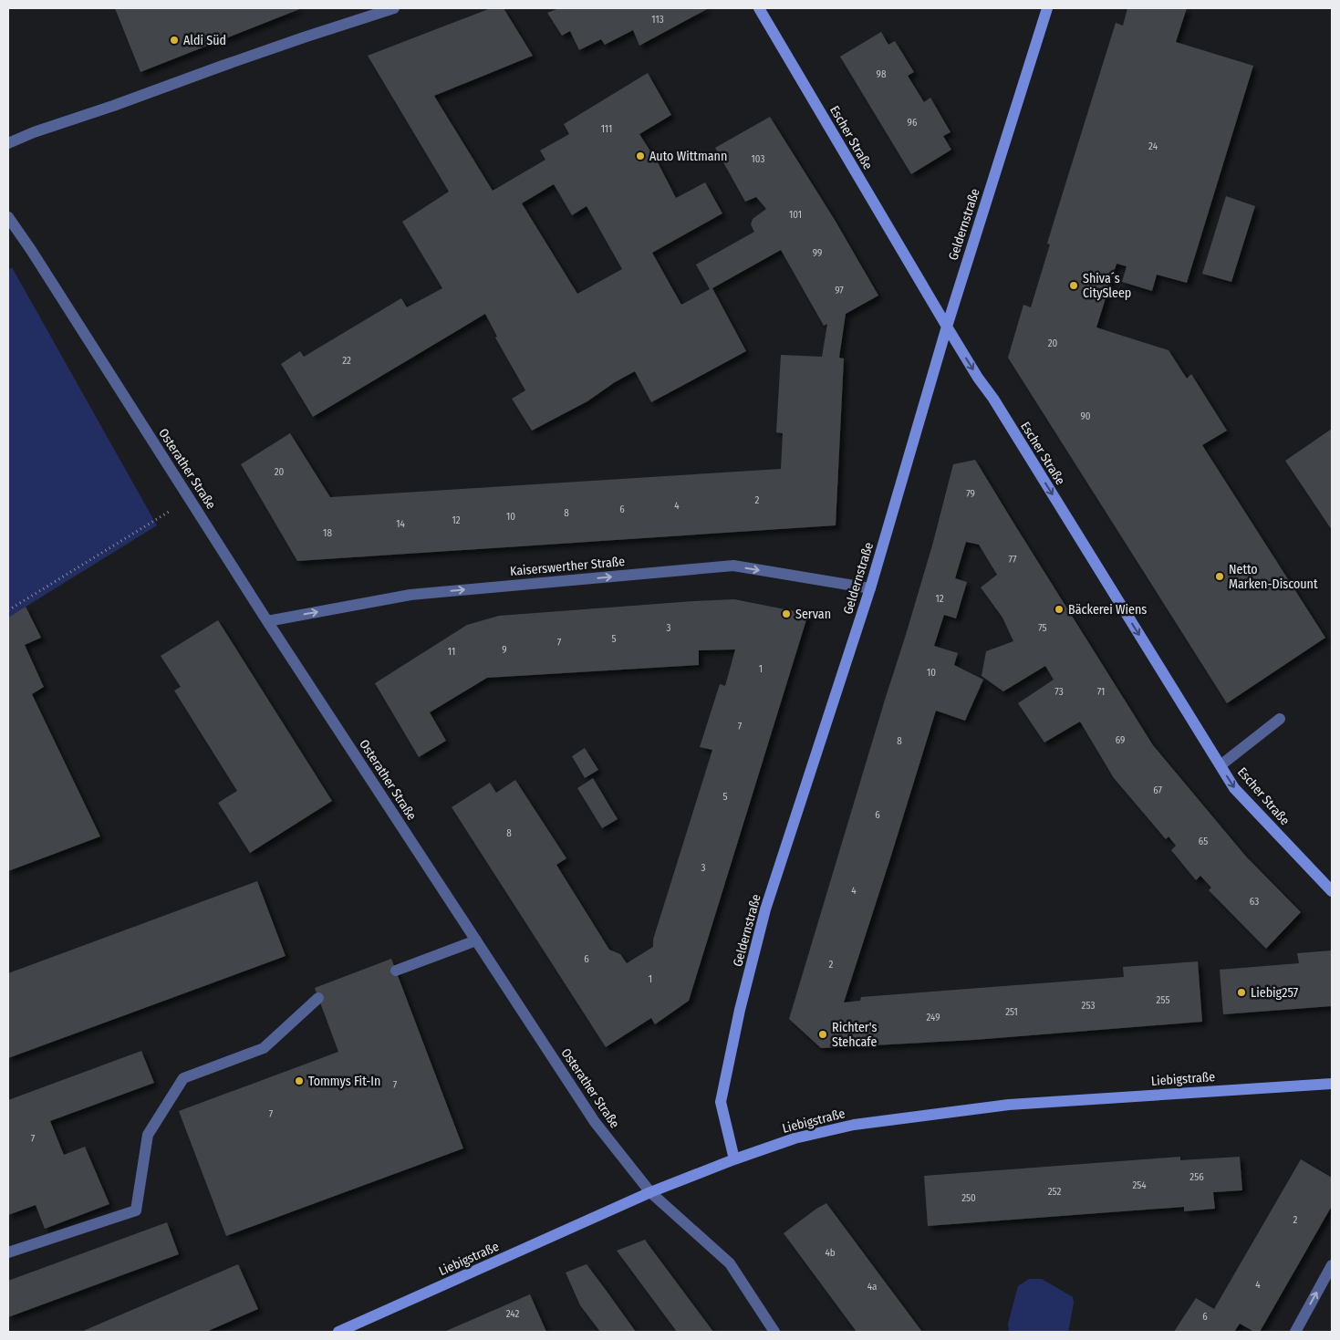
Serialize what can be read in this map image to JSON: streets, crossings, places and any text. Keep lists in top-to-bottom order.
{
  "streets": {
    "street": [
      "Escher Straße",
      "Geldernstraße",
      "Osterather Straße",
      "Kaiserswerther Straße",
      "Liebigstraße"
    ]
  },
  "crossings": [
    ["Escher Straße", "Geldernstraße"],
    ["Geldernstraße", "Kaiserswerther Straße"],
    ["Geldernstraße", "Liebigstraße"],
    ["Osterather Straße", "Kaiserswerther Straße"],
    ["Osterather Straße", "Liebigstraße"]
  ],
  "one_way": ["Escher Straße", "Kaiserswerther Straße"],
  "places": [
    "Aldi Süd",
    "Auto Wittmann",
    "Shiva´s CitySleep",
    "Netto Marken-Discount",
    "Bäckerei Wiens",
    "Servan",
    "Liebig257",
    "Richter's Stehcafe",
    "Tommys Fit-In"
  ],
  "house_numbers": [
    "113",
    "98",
    "96",
    "111",
    "24",
    "103",
    "101",
    "99",
    "97",
    "20",
    "22",
    "90",
    "20",
    "79",
    "2",
    "4",
    "6",
    "8",
    "10",
    "12",
    "14",
    "18",
    "77",
    "12",
    "3",
    "75",
    "5",
    "7",
    "9",
    "11",
    "1",
    "10",
    "73",
    "71",
    "7",
    "69",
    "8",
    "67",
    "5",
    "6",
    "8",
    "65",
    "3",
    "4",
    "63",
    "6",
    "2",
    "1",
    "255",
    "253",
    "251",
    "249",
    "7",
    "7",
    "7",
    "256",
    "254",
    "252",
    "250",
    "2",
    "4b",
    "4",
    "4a",
    "242",
    "6"
  ]
}
